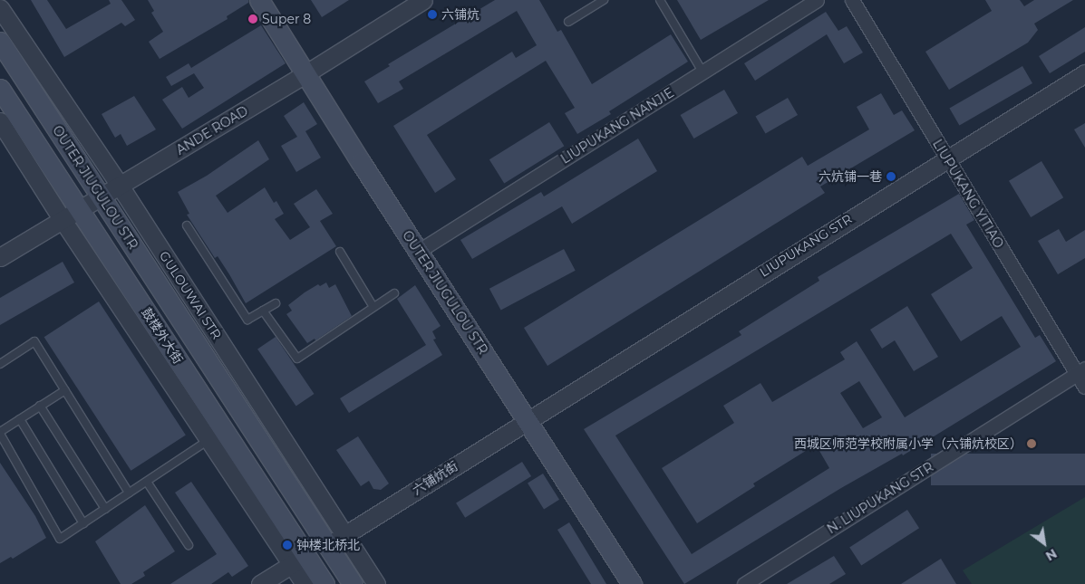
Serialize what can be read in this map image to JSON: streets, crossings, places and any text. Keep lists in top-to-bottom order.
{
  "streets": {
    "main road": ["OUTER JIUGULOU STR", "鼓楼外大街"],
    "street": [
      "LIUPUKANG NANJIE",
      "ANDE ROAD",
      "LIUPUKANG YITIAO",
      "LIUPUKANG STR",
      "GULOUWAI STR",
      "六铺炕街",
      "N. LIUPUKANG STR"
    ]
  },
  "crossings": [
    ["LIUPUKANG NANJIE", "OUTER JIUGULOU STR"],
    ["ANDE ROAD", "OUTER JIUGULOU STR"],
    ["ANDE ROAD", "GULOUWAI STR"],
    ["ANDE ROAD", "鼓楼外大街"],
    ["OUTER JIUGULOU STR", "LIUPUKANG STR"],
    ["OUTER JIUGULOU STR", "六铺炕街"],
    ["LIUPUKANG YITIAO", "LIUPUKANG STR"],
    ["LIUPUKANG YITIAO", "N. LIUPUKANG STR"],
    ["LIUPUKANG STR", "六铺炕街"],
    ["GULOUWAI STR", "六铺炕街"]
  ],
  "places": [
    "六铺炕",
    "Super 8",
    "六炕铺一巷",
    "西城区师范学校附属小学（六铺炕校区）",
    "钟楼北桥北"
  ],
  "north": "bottom right"
}
